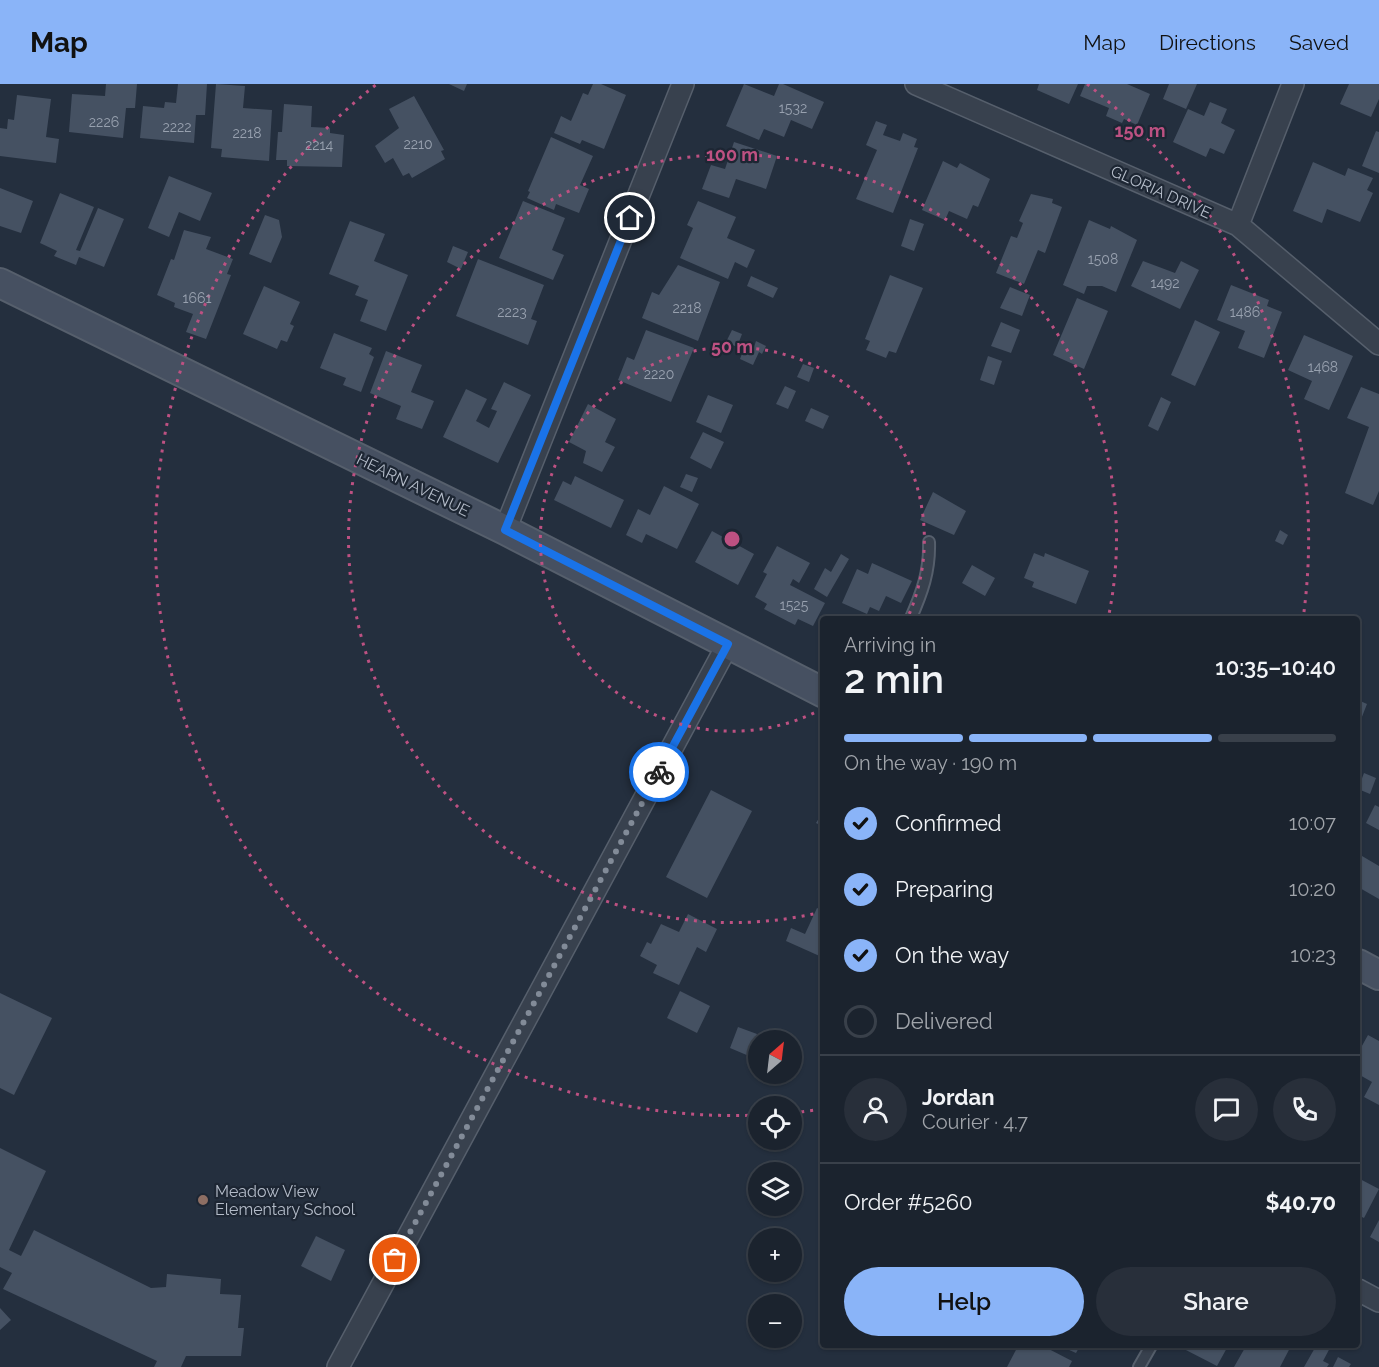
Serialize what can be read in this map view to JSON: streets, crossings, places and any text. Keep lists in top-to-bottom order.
{
  "streets": {
    "main road": ["HEARN AVENUE"],
    "street": ["GLORIA DRIVE"]
  },
  "places": ["Meadow View Elementary School"],
  "house_numbers": [
    "1532",
    "2226",
    "2222",
    "2218",
    "2210",
    "2214",
    "1508",
    "1492",
    "1661",
    "2218",
    "2223",
    "1486",
    "1468",
    "2220",
    "1525"
  ],
  "north": "top right",
  "page": {
    "header": "Map",
    "nav": ["Map", "Directions", "Saved"],
    "heading": ["2 min", "Arriving in", "10:35–10:40"],
    "panel": [
      "Jordan",
      "Courier · 4.7",
      "Order #5260",
      "$40.70"
    ],
    "bar": "On the way · 190 m",
    "list": [
      ["Confirmed", "10:07"],
      ["Preparing", "10:20"],
      ["On the way", "10:23"],
      "Delivered"
    ],
    "map_buttons": ["+", "−"],
    "buttons": ["Help", "Share"]
  },
  "rings": ["150 m", "100 m", "50 m"]
}
